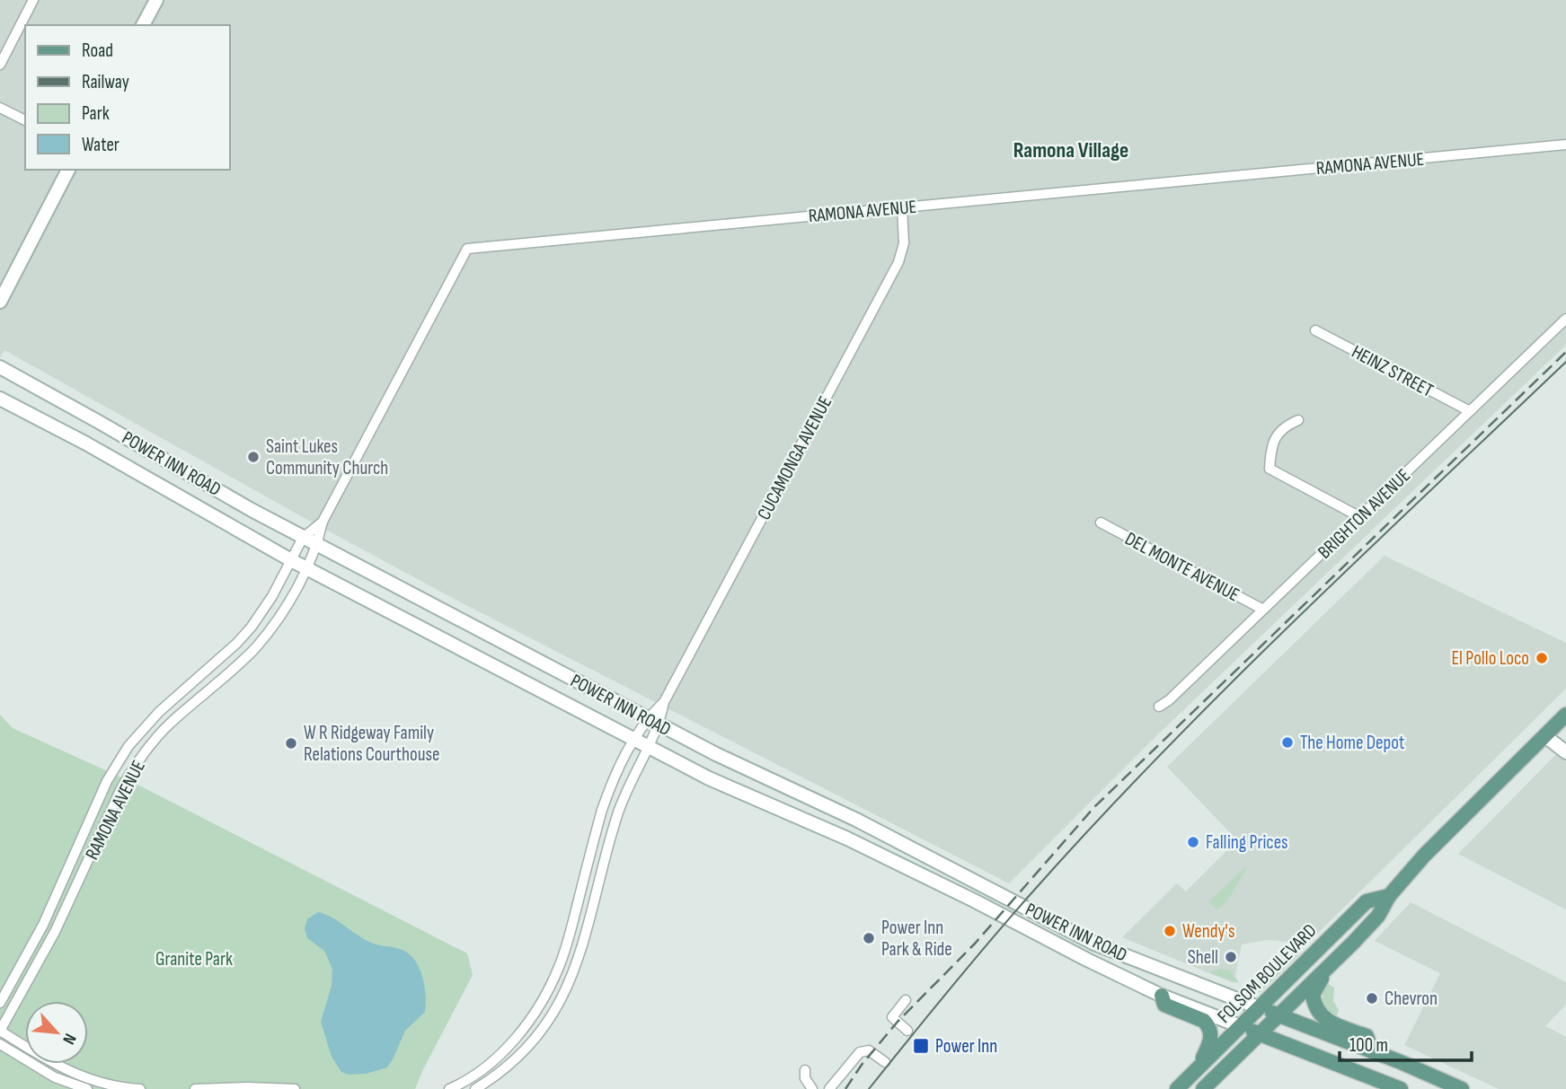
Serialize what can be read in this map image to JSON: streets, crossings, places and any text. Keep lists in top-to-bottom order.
{
  "streets": {
    "main road": ["POWER INN ROAD", "FOLSOM BOULEVARD"],
    "street": [
      "RAMONA AVENUE",
      "HEINZ STREET",
      "CUCAMONGA AVENUE",
      "BRIGHTON AVENUE",
      "DEL MONTE AVENUE"
    ]
  },
  "crossings": [
    ["RAMONA AVENUE", "CUCAMONGA AVENUE"],
    ["RAMONA AVENUE", "POWER INN ROAD"],
    ["HEINZ STREET", "BRIGHTON AVENUE"],
    ["CUCAMONGA AVENUE", "POWER INN ROAD"],
    ["POWER INN ROAD", "FOLSOM BOULEVARD"],
    ["BRIGHTON AVENUE", "DEL MONTE AVENUE"]
  ],
  "districts": ["Ramona Village"],
  "parks": ["Granite Park"],
  "places": {
    "other": [
      "Saint Lukes Community Church",
      "El Pollo Loco",
      "The Home Depot",
      "W R Ridgeway Family Relations Courthouse",
      "Falling Prices",
      "Wendy's",
      "Power Inn Park & Ride",
      "Shell",
      "Chevron"
    ],
    "transit": ["Power Inn"]
  },
  "legend": [
    "Road",
    "Railway",
    "Park",
    "Water"
  ],
  "scale_bar": "100 m",
  "north": "bottom right"
}
